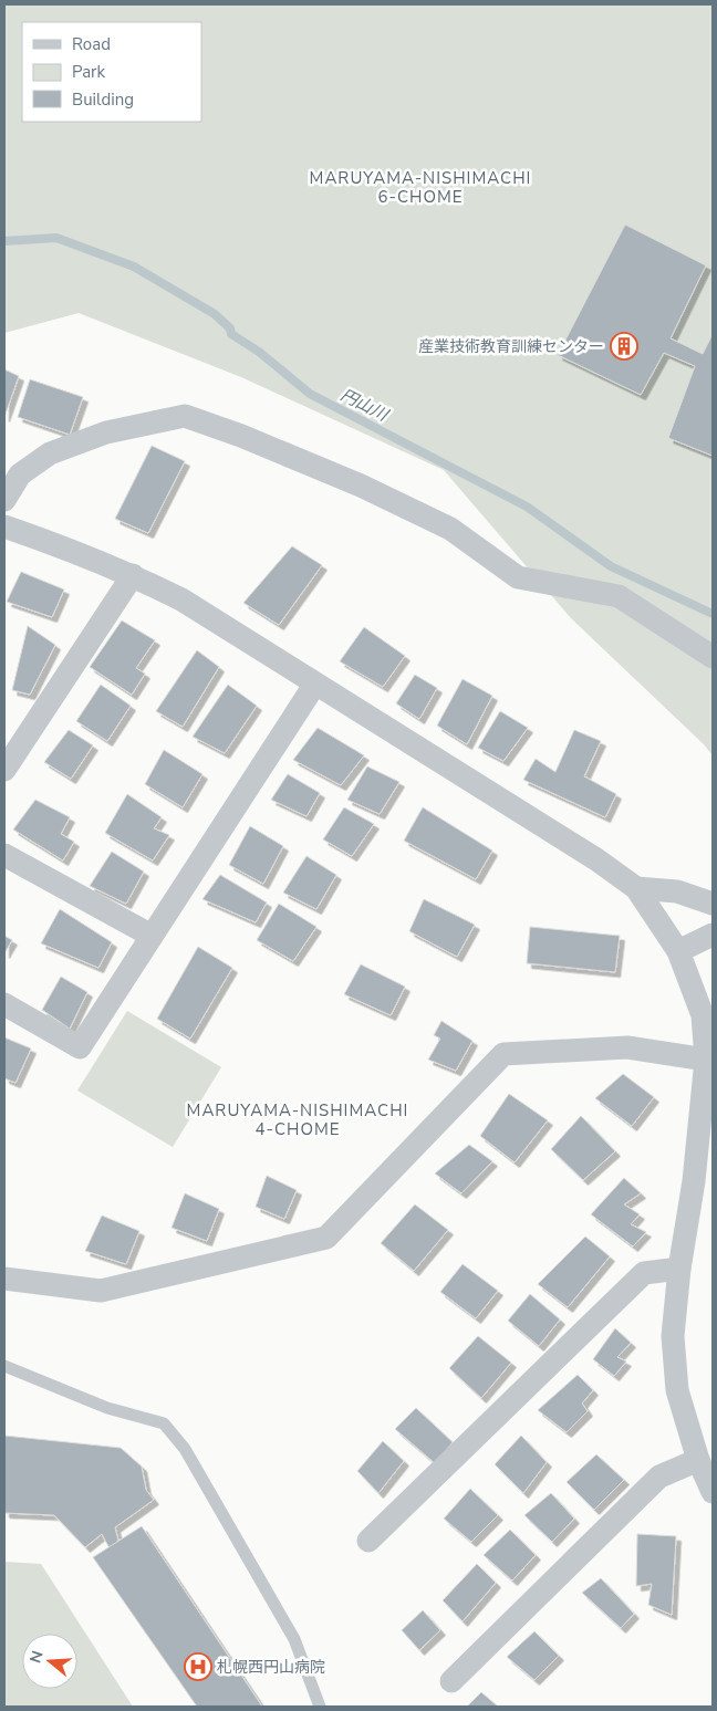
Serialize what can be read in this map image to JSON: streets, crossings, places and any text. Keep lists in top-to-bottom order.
{
  "districts": ["MARUYAMA-NISHIMACHI 6-CHOME", "MARUYAMA-NISHIMACHI 4-CHOME"],
  "water": ["円山川"],
  "places": {
    "building": ["産業技術教育訓練センター"],
    "hospital": ["札幌西円山病院"]
  },
  "legend": ["Road", "Park", "Building"],
  "north": "left"
}
